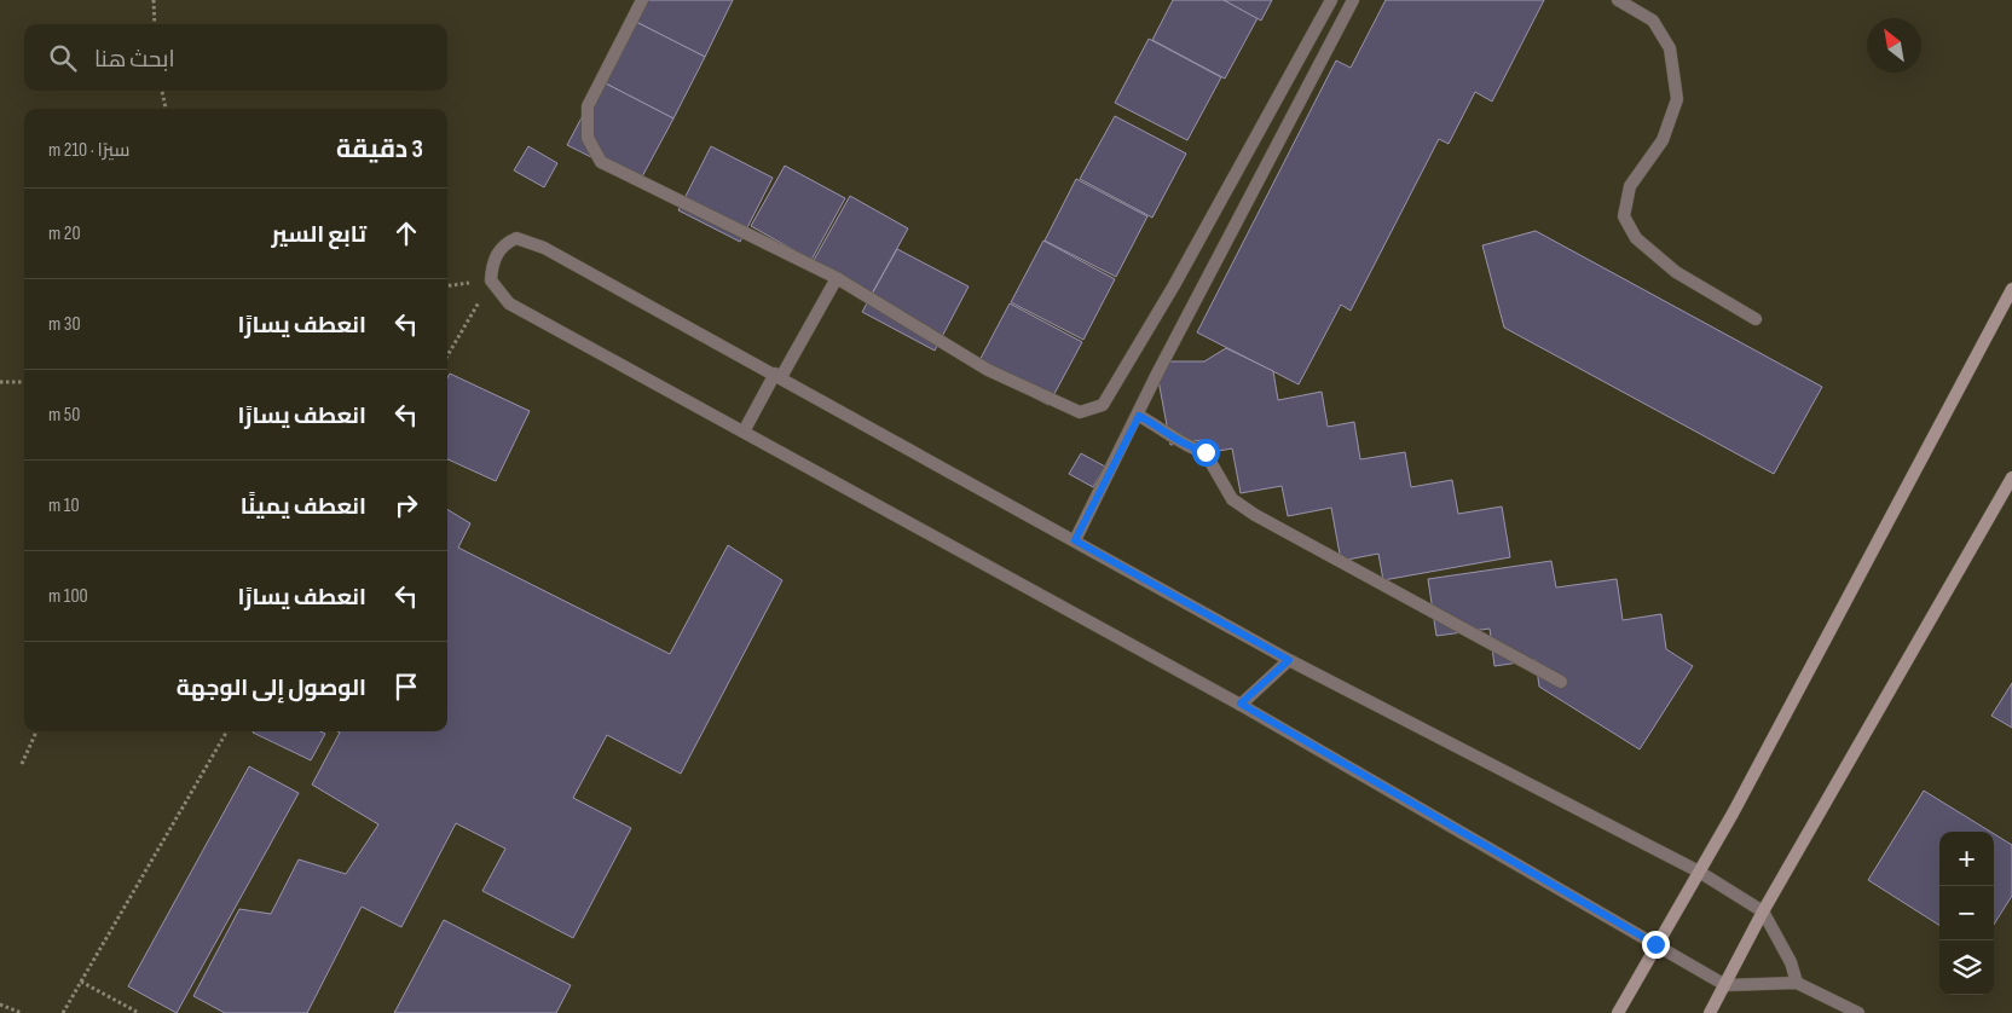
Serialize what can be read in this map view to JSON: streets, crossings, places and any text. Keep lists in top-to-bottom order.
{
  "north": "top left",
  "page": {
    "search": "ابحث هنا",
    "heading": ["3 دقيقة", "سيرًا · 210 m"],
    "list": [
      ["تابع السير", "20 m"],
      ["انعطف يسارًا", "30 m"],
      ["انعطف يسارًا", "50 m"],
      ["انعطف يمينًا", "10 m"],
      ["انعطف يسارًا", "100 m"],
      "الوصول إلى الوجهة"
    ],
    "map_buttons": ["+", "−"]
  }
}
